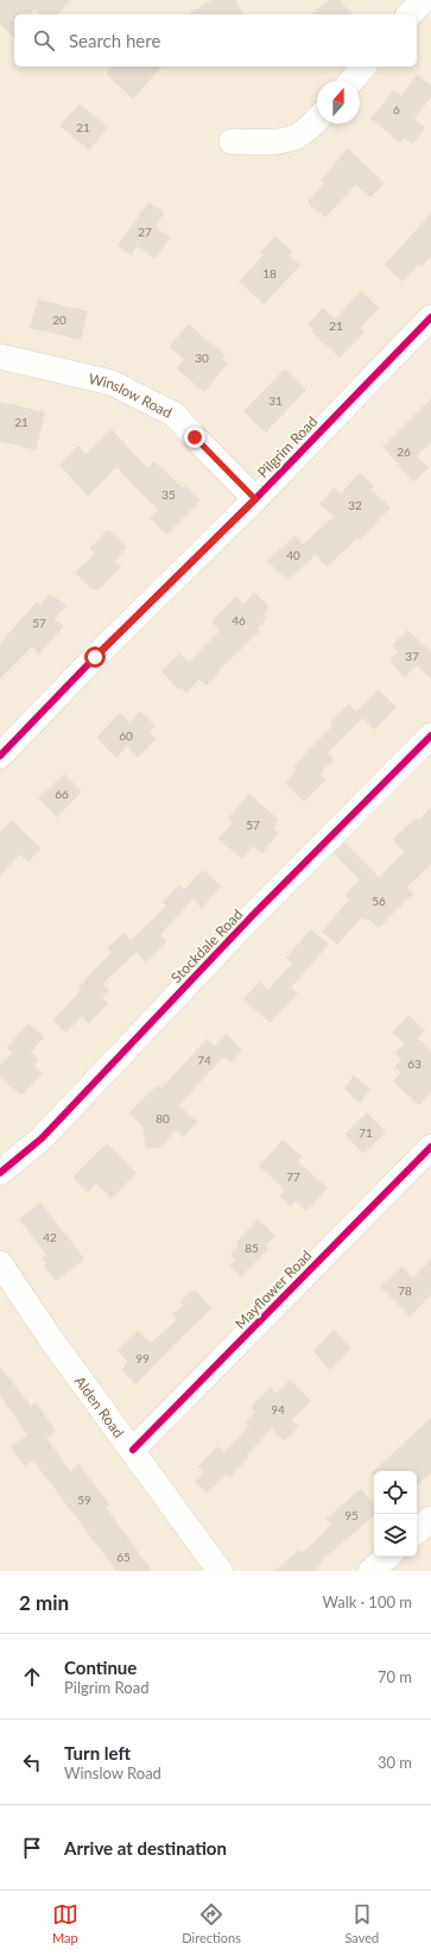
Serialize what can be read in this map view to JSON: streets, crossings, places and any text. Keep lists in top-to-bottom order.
{
  "streets": {
    "street": [
      "Winslow Road",
      "Pilgrim Road",
      "Stockdale Road",
      "Mayflower Road",
      "Alden Road"
    ]
  },
  "crossings": [
    ["Winslow Road", "Pilgrim Road"],
    ["Mayflower Road", "Alden Road"]
  ],
  "house_numbers": [
    "6",
    "21",
    "27",
    "18",
    "20",
    "21",
    "30",
    "31",
    "21",
    "26",
    "35",
    "32",
    "40",
    "46",
    "57",
    "37",
    "60",
    "66",
    "57",
    "56",
    "74",
    "63",
    "80",
    "71",
    "77",
    "42",
    "85",
    "78",
    "99",
    "94",
    "59",
    "95",
    "65"
  ],
  "north": "top",
  "page": {
    "search": "Search here",
    "heading": ["2 min", "Walk · 100 m"],
    "list": [
      ["Continue", "Pilgrim Road", "70 m"],
      ["Turn left", "Winslow Road", "30 m"],
      "Arrive at destination"
    ],
    "nav": ["Map", "Directions", "Saved"]
  }
}
